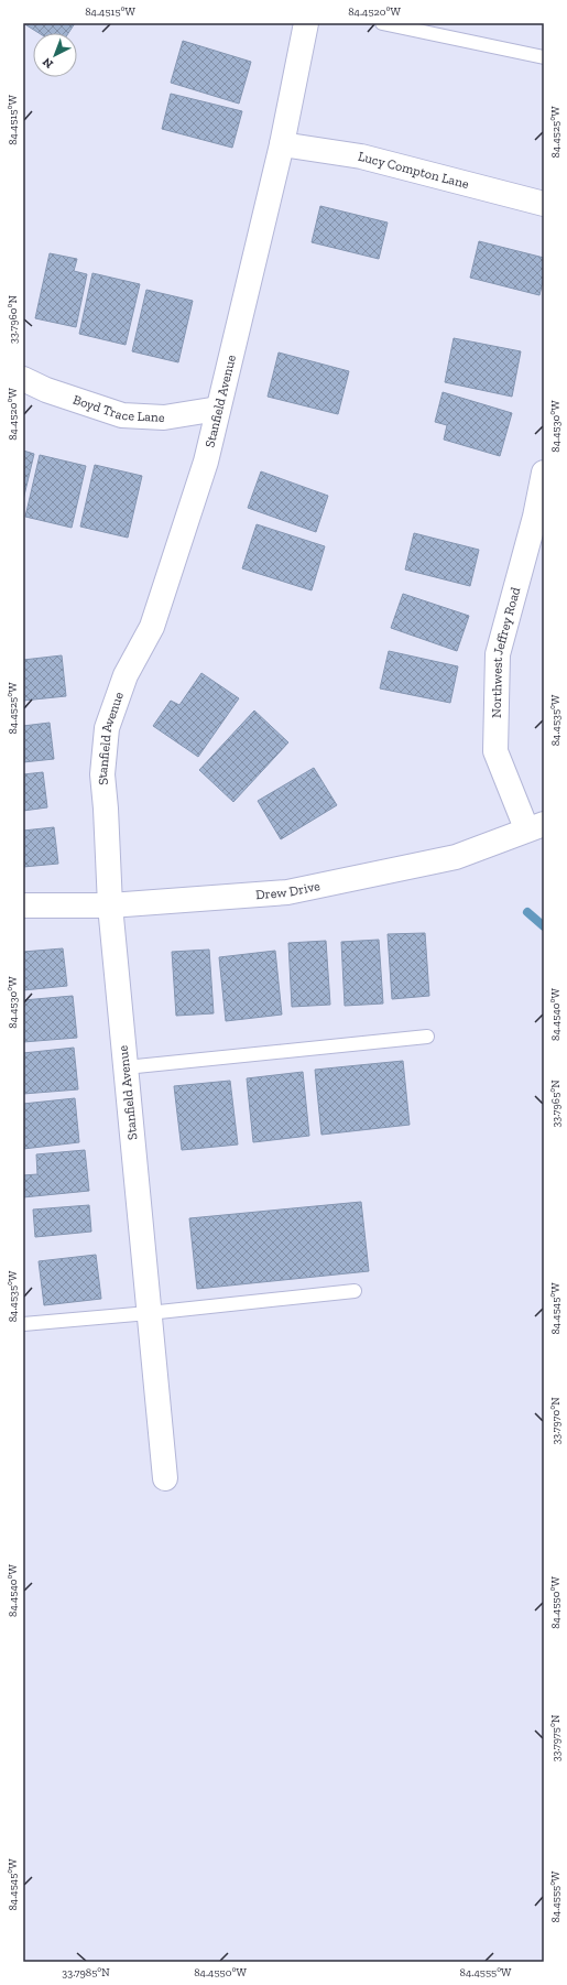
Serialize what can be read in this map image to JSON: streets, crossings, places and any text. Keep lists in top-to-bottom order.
{
  "streets": {
    "street": [
      "Lucy Compton Lane",
      "Stanfield Avenue",
      "Boyd Trace Lane",
      "Northwest Jeffrey Road",
      "Drew Drive"
    ]
  },
  "crossings": [
    ["Lucy Compton Lane", "Stanfield Avenue"],
    ["Stanfield Avenue", "Boyd Trace Lane"],
    ["Stanfield Avenue", "Drew Drive"],
    ["Northwest Jeffrey Road", "Drew Drive"]
  ],
  "north": "bottom left",
  "coordinates": [
    "84.4515°W",
    "84.4520°W",
    "84.4525°W",
    "33.7960°N",
    "84.4530°W",
    "84.4535°W",
    "84.4540°W",
    "33.7965°N",
    "84.4545°W",
    "33.7970°N",
    "84.4550°W",
    "33.7975°N",
    "84.4555°W",
    "33.7985°N"
  ]
}
